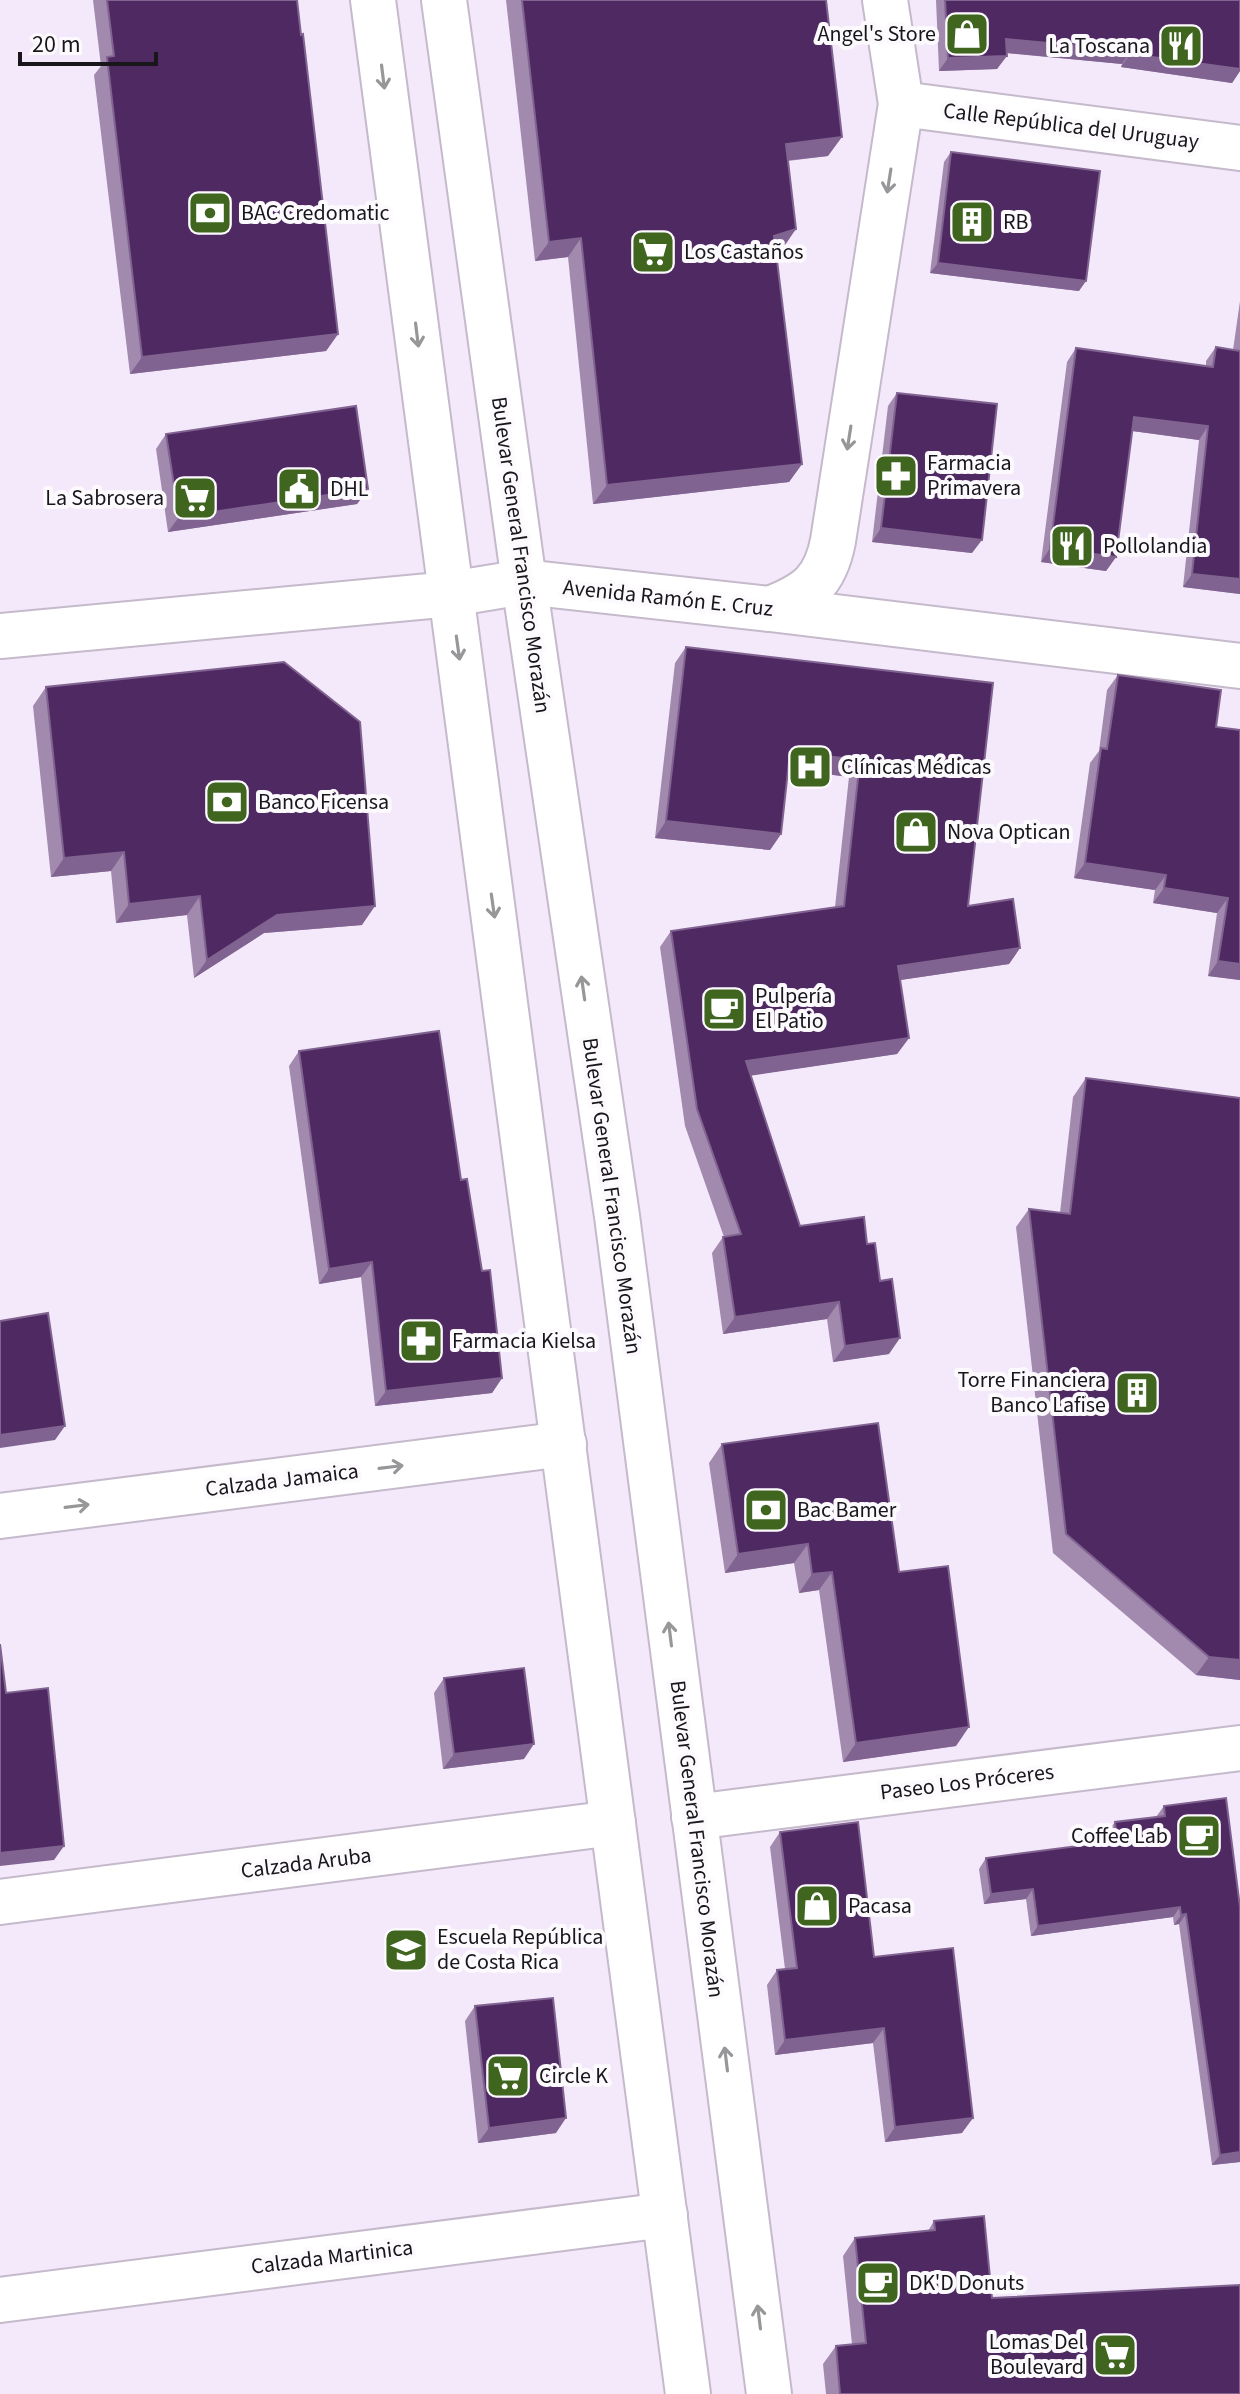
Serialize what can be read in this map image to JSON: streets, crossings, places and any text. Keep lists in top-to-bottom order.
{
  "streets": {
    "main road": [
      "Calle República del Uruguay",
      "Bulevar General Francisco Morazán",
      "Avenida Ramón E. Cruz",
      "Calzada Jamaica",
      "Paseo Los Próceres",
      "Calzada Aruba",
      "Calzada Martinica"
    ]
  },
  "crossings": [
    ["Bulevar General Francisco Morazán", "Avenida Ramón E. Cruz"],
    ["Bulevar General Francisco Morazán", "Paseo Los Próceres"]
  ],
  "one_way": ["Calzada Jamaica"],
  "places": {
    "shop": ["Angel's Store", "Nova Optican", "Pacasa"],
    "restaurant": ["La Toscana", "Pollolandia"],
    "bank": ["BAC Credomatic", "Banco Ficensa", "Bac Bamer"],
    "building": ["RB", "Torre Financiera Banco Lafise"],
    "supermarket": [
      "Los Castaños",
      "La Sabrosera",
      "Circle K",
      "Lomas Del Boulevard"
    ],
    "pharmacy": ["Farmacia Primavera", "Farmacia Kielsa"],
    "public building": ["DHL"],
    "hospital": ["Clínicas Médicas"],
    "cafe": ["Pulpería El Patio", "Coffee Lab", "DK'D Donuts"],
    "school or university": ["Escuela República de Costa Rica"]
  },
  "scale_bar": "20 m"
}
